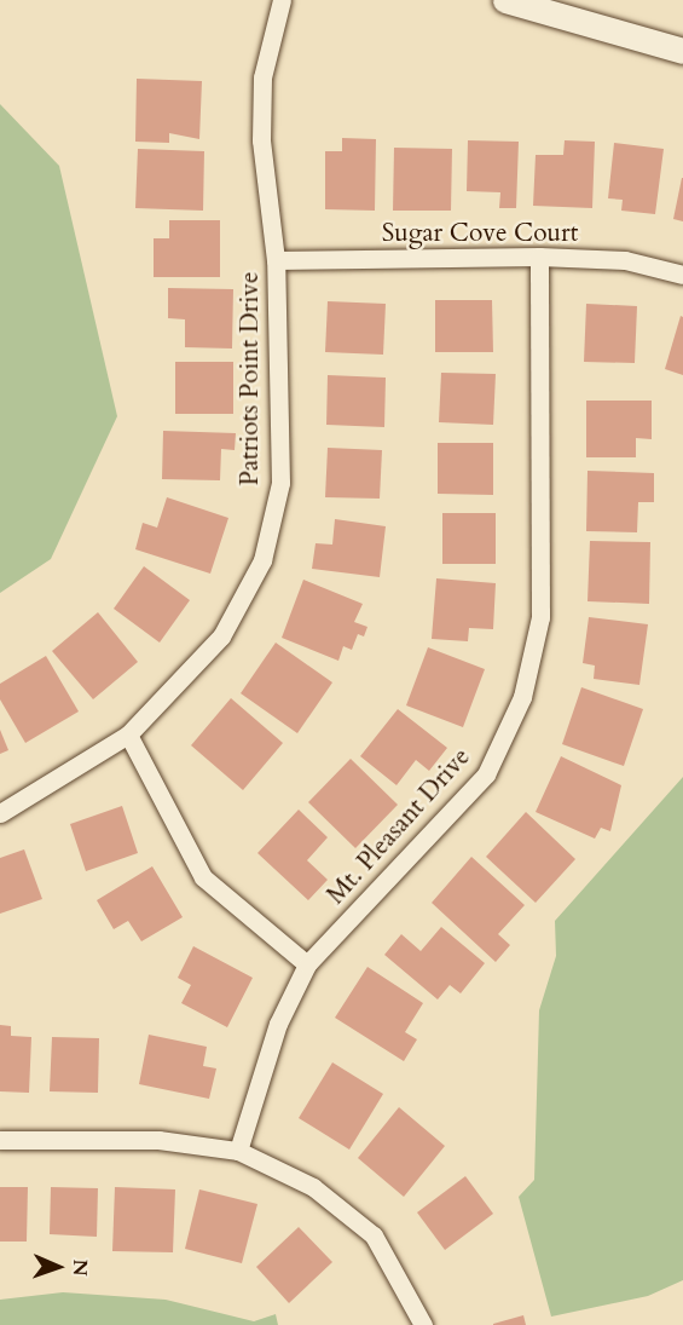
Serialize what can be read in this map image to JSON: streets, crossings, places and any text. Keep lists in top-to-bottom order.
{
  "streets": {
    "street": ["Sugar Cove Court", "Patriots Point Drive", "Mt. Pleasant Drive"]
  },
  "crossings": [
    ["Sugar Cove Court", "Patriots Point Drive"],
    ["Sugar Cove Court", "Mt. Pleasant Drive"]
  ],
  "north": "right"
}
